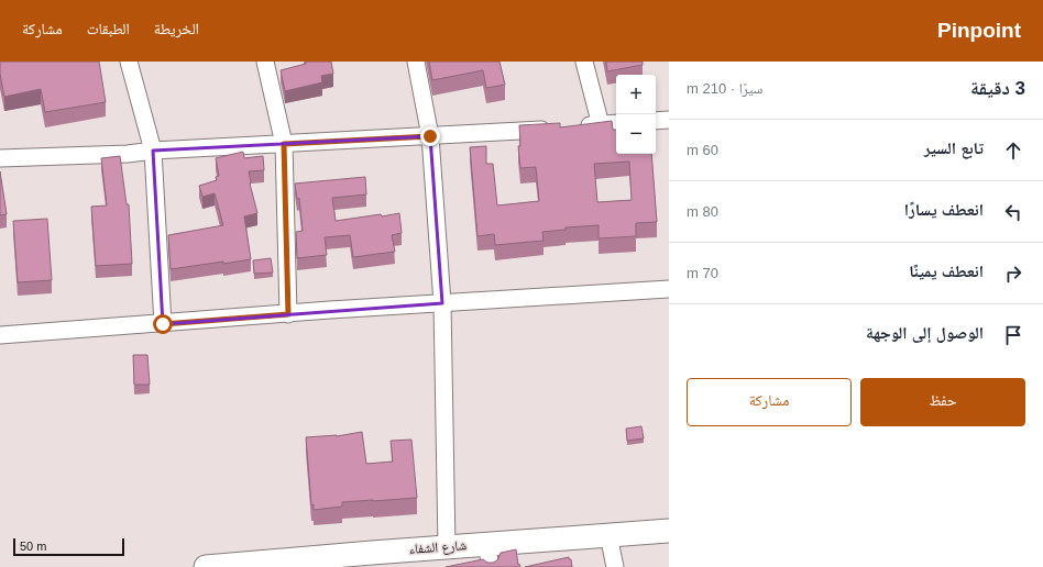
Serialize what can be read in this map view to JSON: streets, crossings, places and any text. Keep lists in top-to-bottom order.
{
  "streets": {
    "street": ["شارع الشفاء"]
  },
  "scale_bar": "50 m",
  "page": {
    "header": "Pinpoint",
    "nav": ["الخريطة", "الطبقات", "مشاركة"],
    "heading": ["3 دقيقة", "سيرًا · 210 m"],
    "map_buttons": ["+", "−"],
    "list": [
      ["تابع السير", "60 m"],
      ["انعطف يسارًا", "80 m"],
      ["انعطف يمينًا", "70 m"],
      "الوصول إلى الوجهة"
    ],
    "buttons": ["حفظ", "مشاركة"],
    "scale": "50 m"
  }
}
